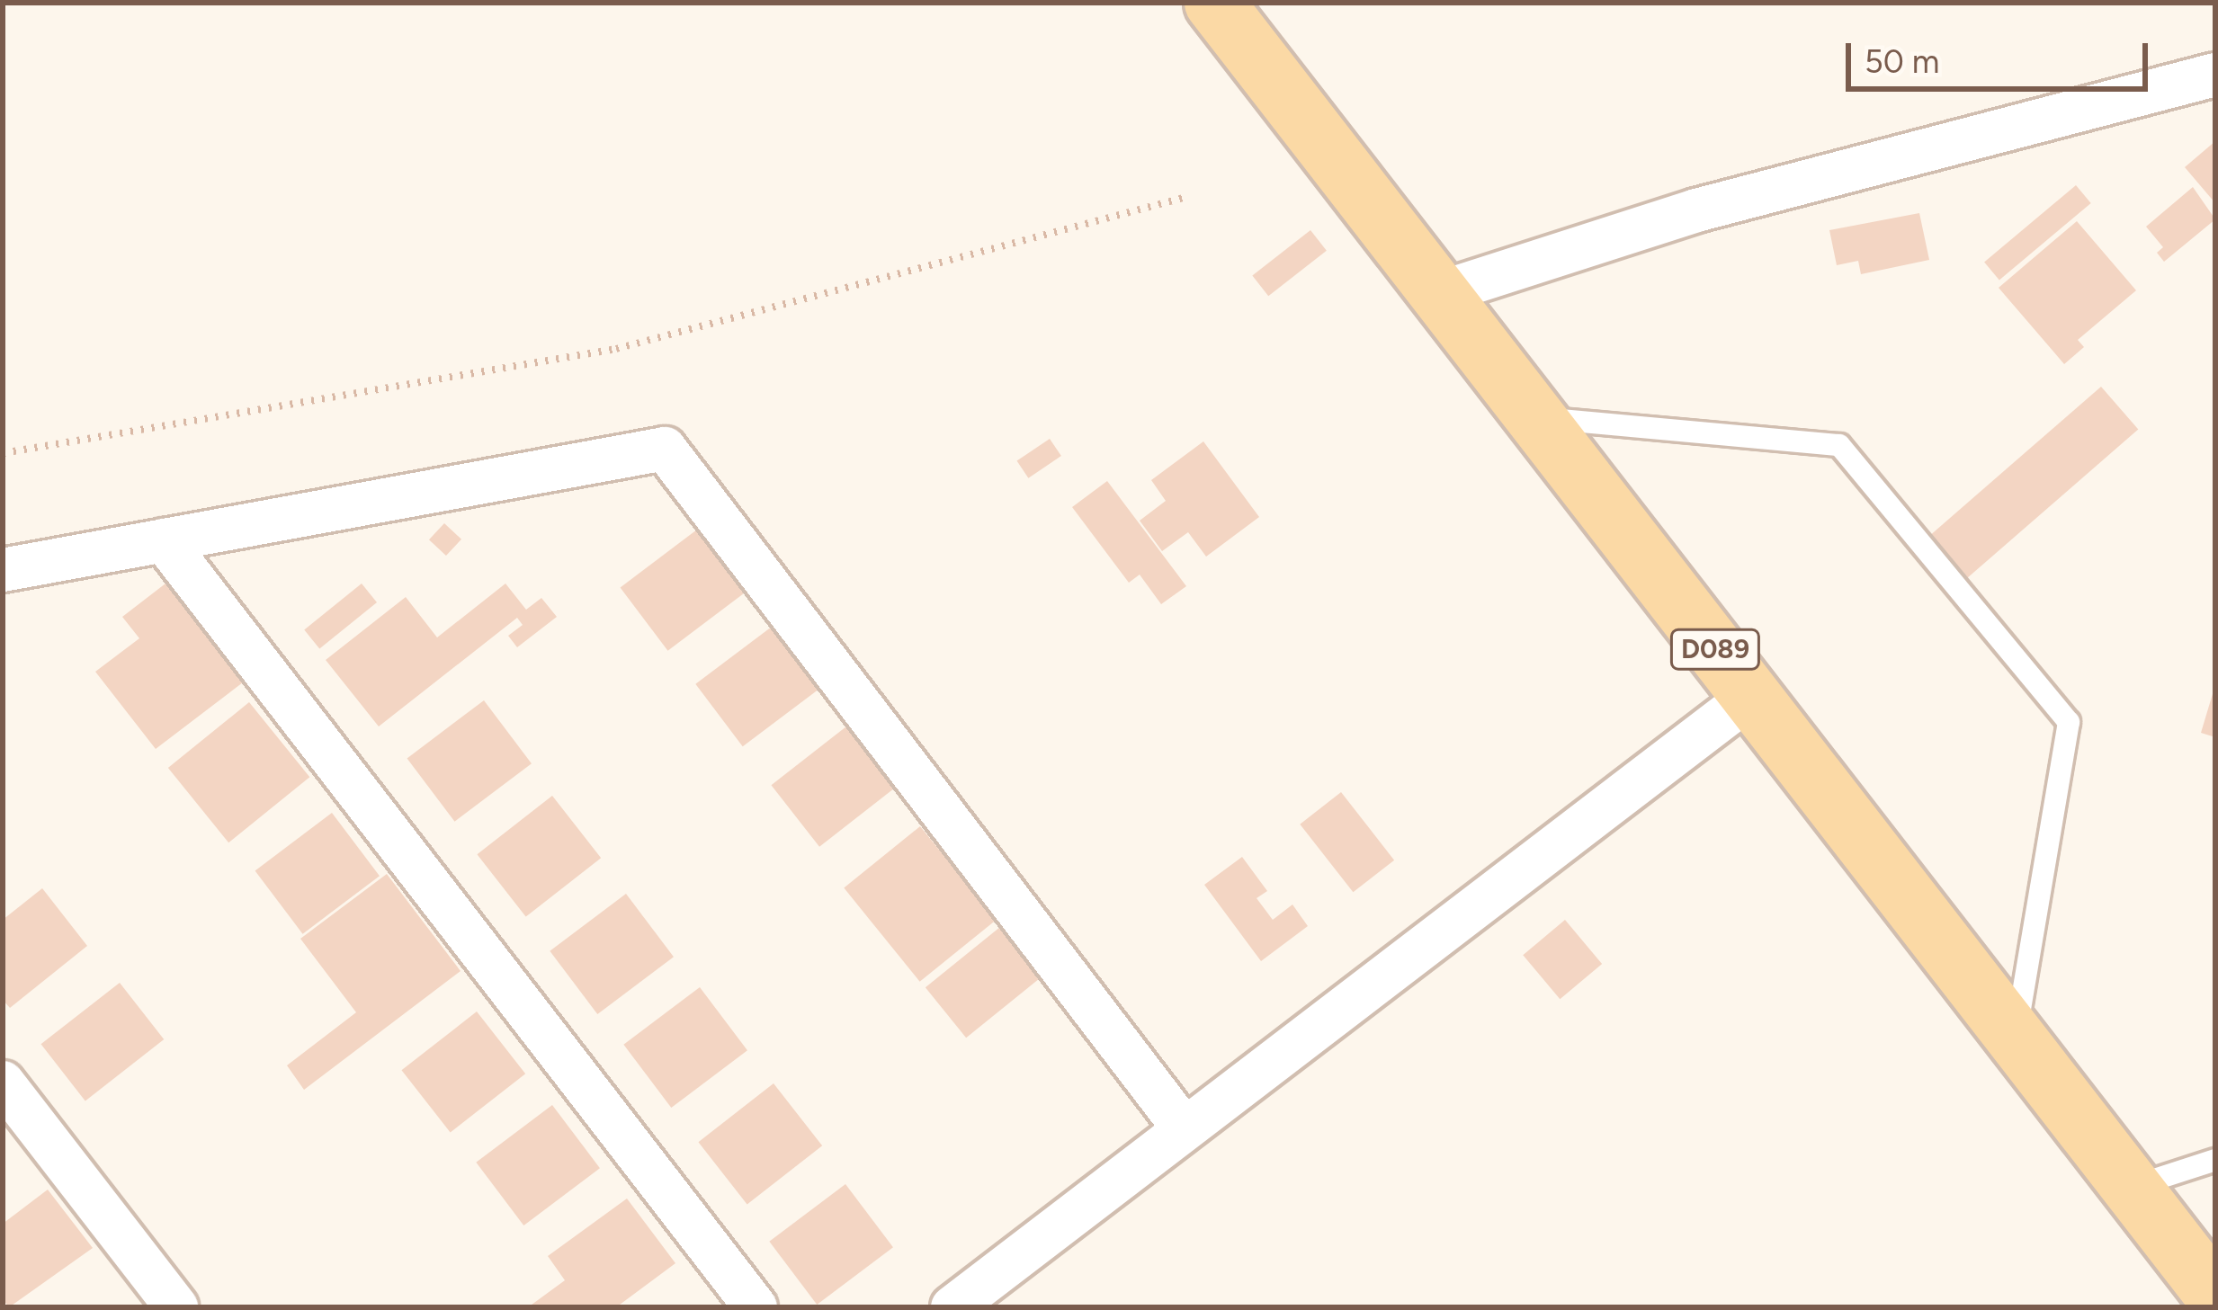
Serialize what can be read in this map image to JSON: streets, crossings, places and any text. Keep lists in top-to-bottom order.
{
  "streets": {
    "main road": ["D089"]
  },
  "scale_bar": "50 m"
}
